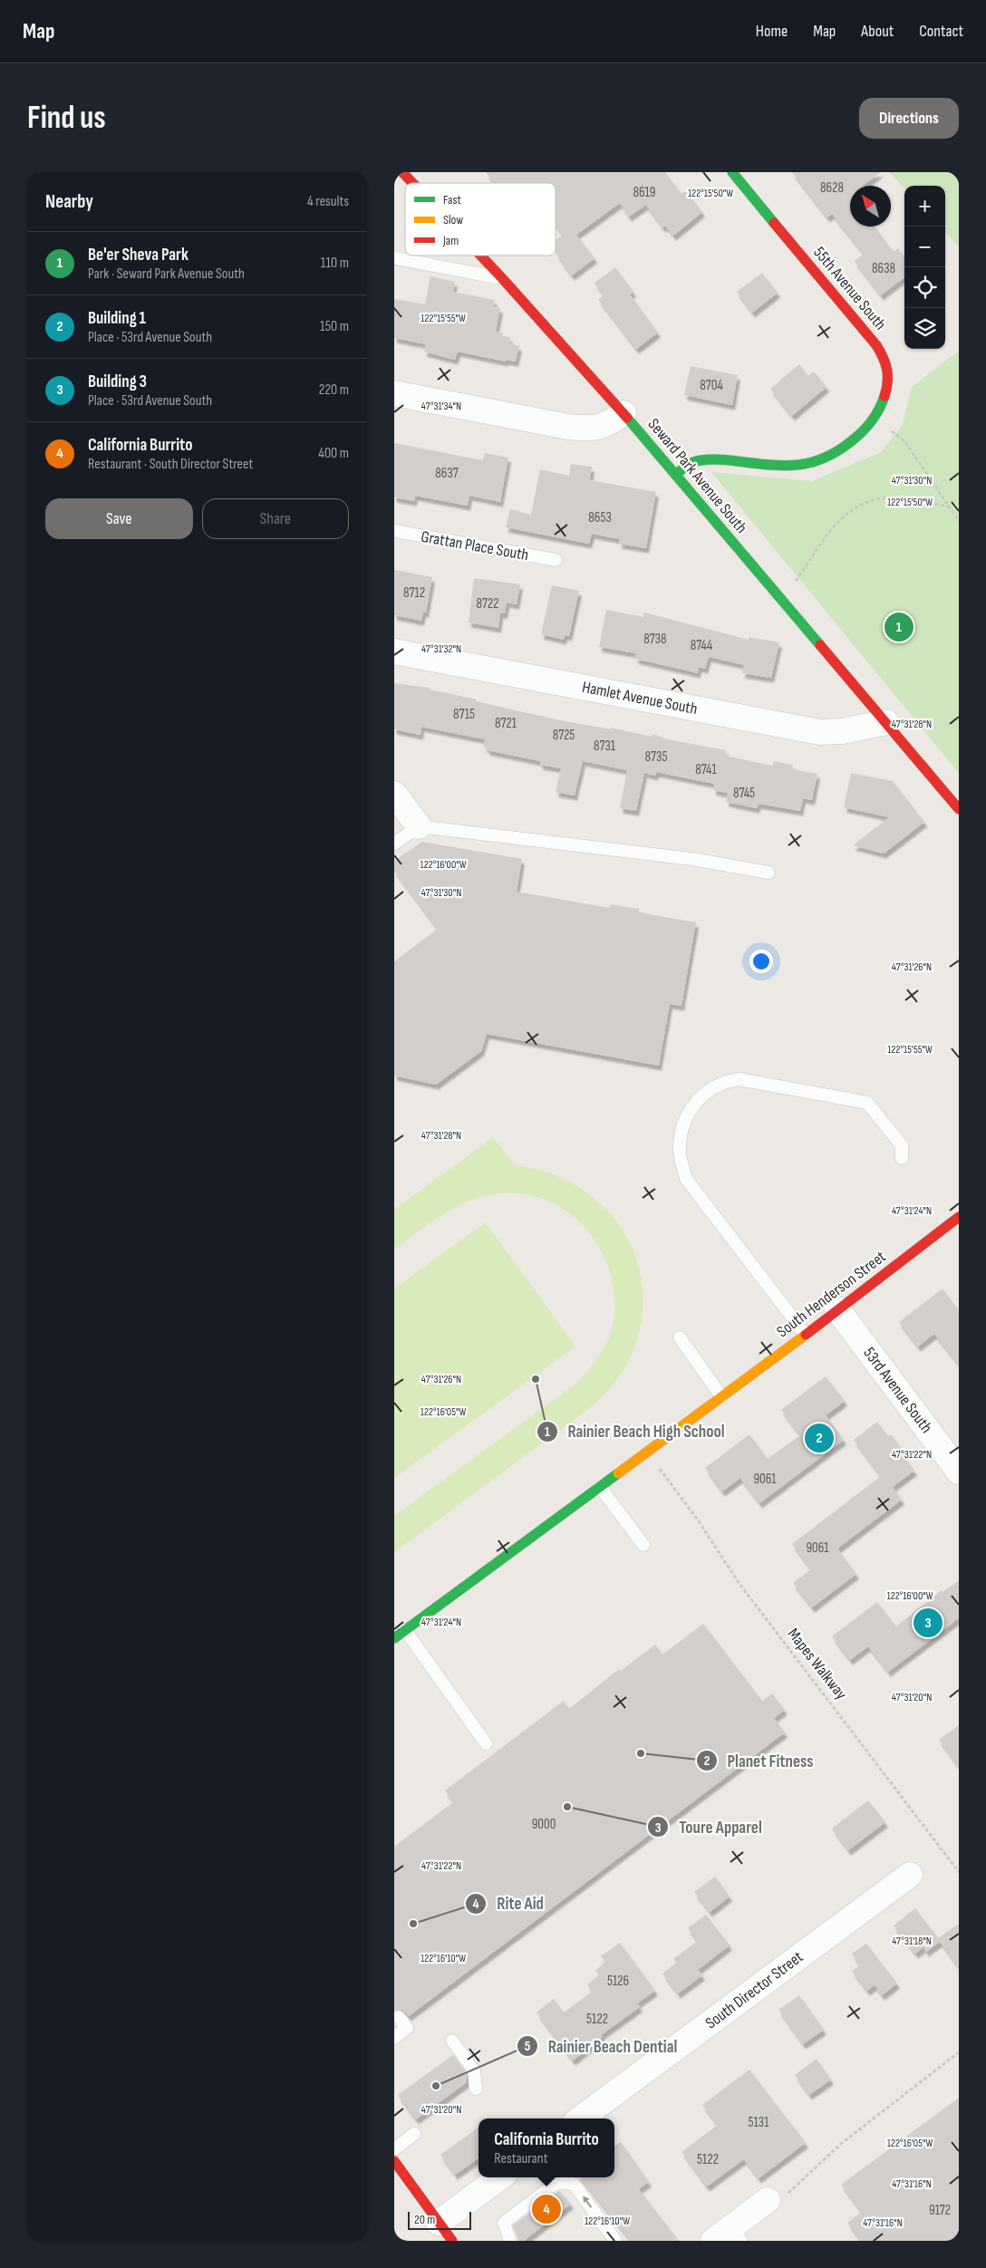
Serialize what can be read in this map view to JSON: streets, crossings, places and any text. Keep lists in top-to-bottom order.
{
  "streets": {
    "street": [
      "55th Avenue South",
      "Seward Park Avenue South",
      "Hamlet Avenue South",
      "South Henderson Street",
      "53rd Avenue South",
      "South Director Street"
    ],
    "lane": ["Grattan Place South"],
    "path": ["Mapes Walkway"]
  },
  "crossings": [
    ["55th Avenue South", "Seward Park Avenue South"],
    ["Seward Park Avenue South", "Hamlet Avenue South"],
    ["South Henderson Street", "53rd Avenue South"]
  ],
  "places": [
    "Rainier Beach High School",
    "Planet Fitness",
    "Toure Apparel",
    "Rite Aid",
    "Rainier Beach Dential"
  ],
  "house_numbers": [
    "8628",
    "8619",
    "8638",
    "8704",
    "8637",
    "8653",
    "8712",
    "8722",
    "8738",
    "8744",
    "8715",
    "8721",
    "8725",
    "8731",
    "8735",
    "8741",
    "8745",
    "9061",
    "9061",
    "9000",
    "5126",
    "5122",
    "5131",
    "5122",
    "9172"
  ],
  "legend": ["Fast", "Slow", "Jam"],
  "scale_bar": "20 m",
  "north": "top left",
  "page": {
    "header": "Map",
    "nav": [
      "Home",
      "Map",
      "About",
      "Contact"
    ],
    "buttons": [
      "Directions",
      ["Save", "Share"]
    ],
    "title": "Find us",
    "heading": ["Nearby", "4 results"],
    "map_buttons": ["+", "−"],
    "list": [
      {
        "mark": "1",
        "name": "Be'er Sheva Park",
        "note": "Park · Seward Park Avenue South",
        "value": "110 m"
      },
      {
        "mark": "2",
        "name": "Building 1",
        "note": "Place · 53rd Avenue South",
        "value": "150 m"
      },
      {
        "mark": "3",
        "name": "Building 3",
        "note": "Place · 53rd Avenue South",
        "value": "220 m"
      },
      {
        "mark": "4",
        "name": "California Burrito",
        "note": "Restaurant · South Director Street",
        "value": "400 m"
      }
    ],
    "pins": [
      "1",
      "2",
      "3",
      "4"
    ],
    "popup": ["California Burrito", "Restaurant"],
    "scale": "20 m"
  },
  "coordinates": [
    "122°15'50\"W",
    "122°15'55\"W",
    "47°31'34\"N",
    "47°31'30\"N",
    "47°31'32\"N",
    "47°31'28\"N",
    "122°16'00\"W",
    "47°31'26\"N",
    "47°31'24\"N",
    "122°16'05\"W",
    "47°31'22\"N",
    "47°31'20\"N",
    "47°31'18\"N",
    "122°16'10\"W",
    "47°31'16\"N"
  ]
}
